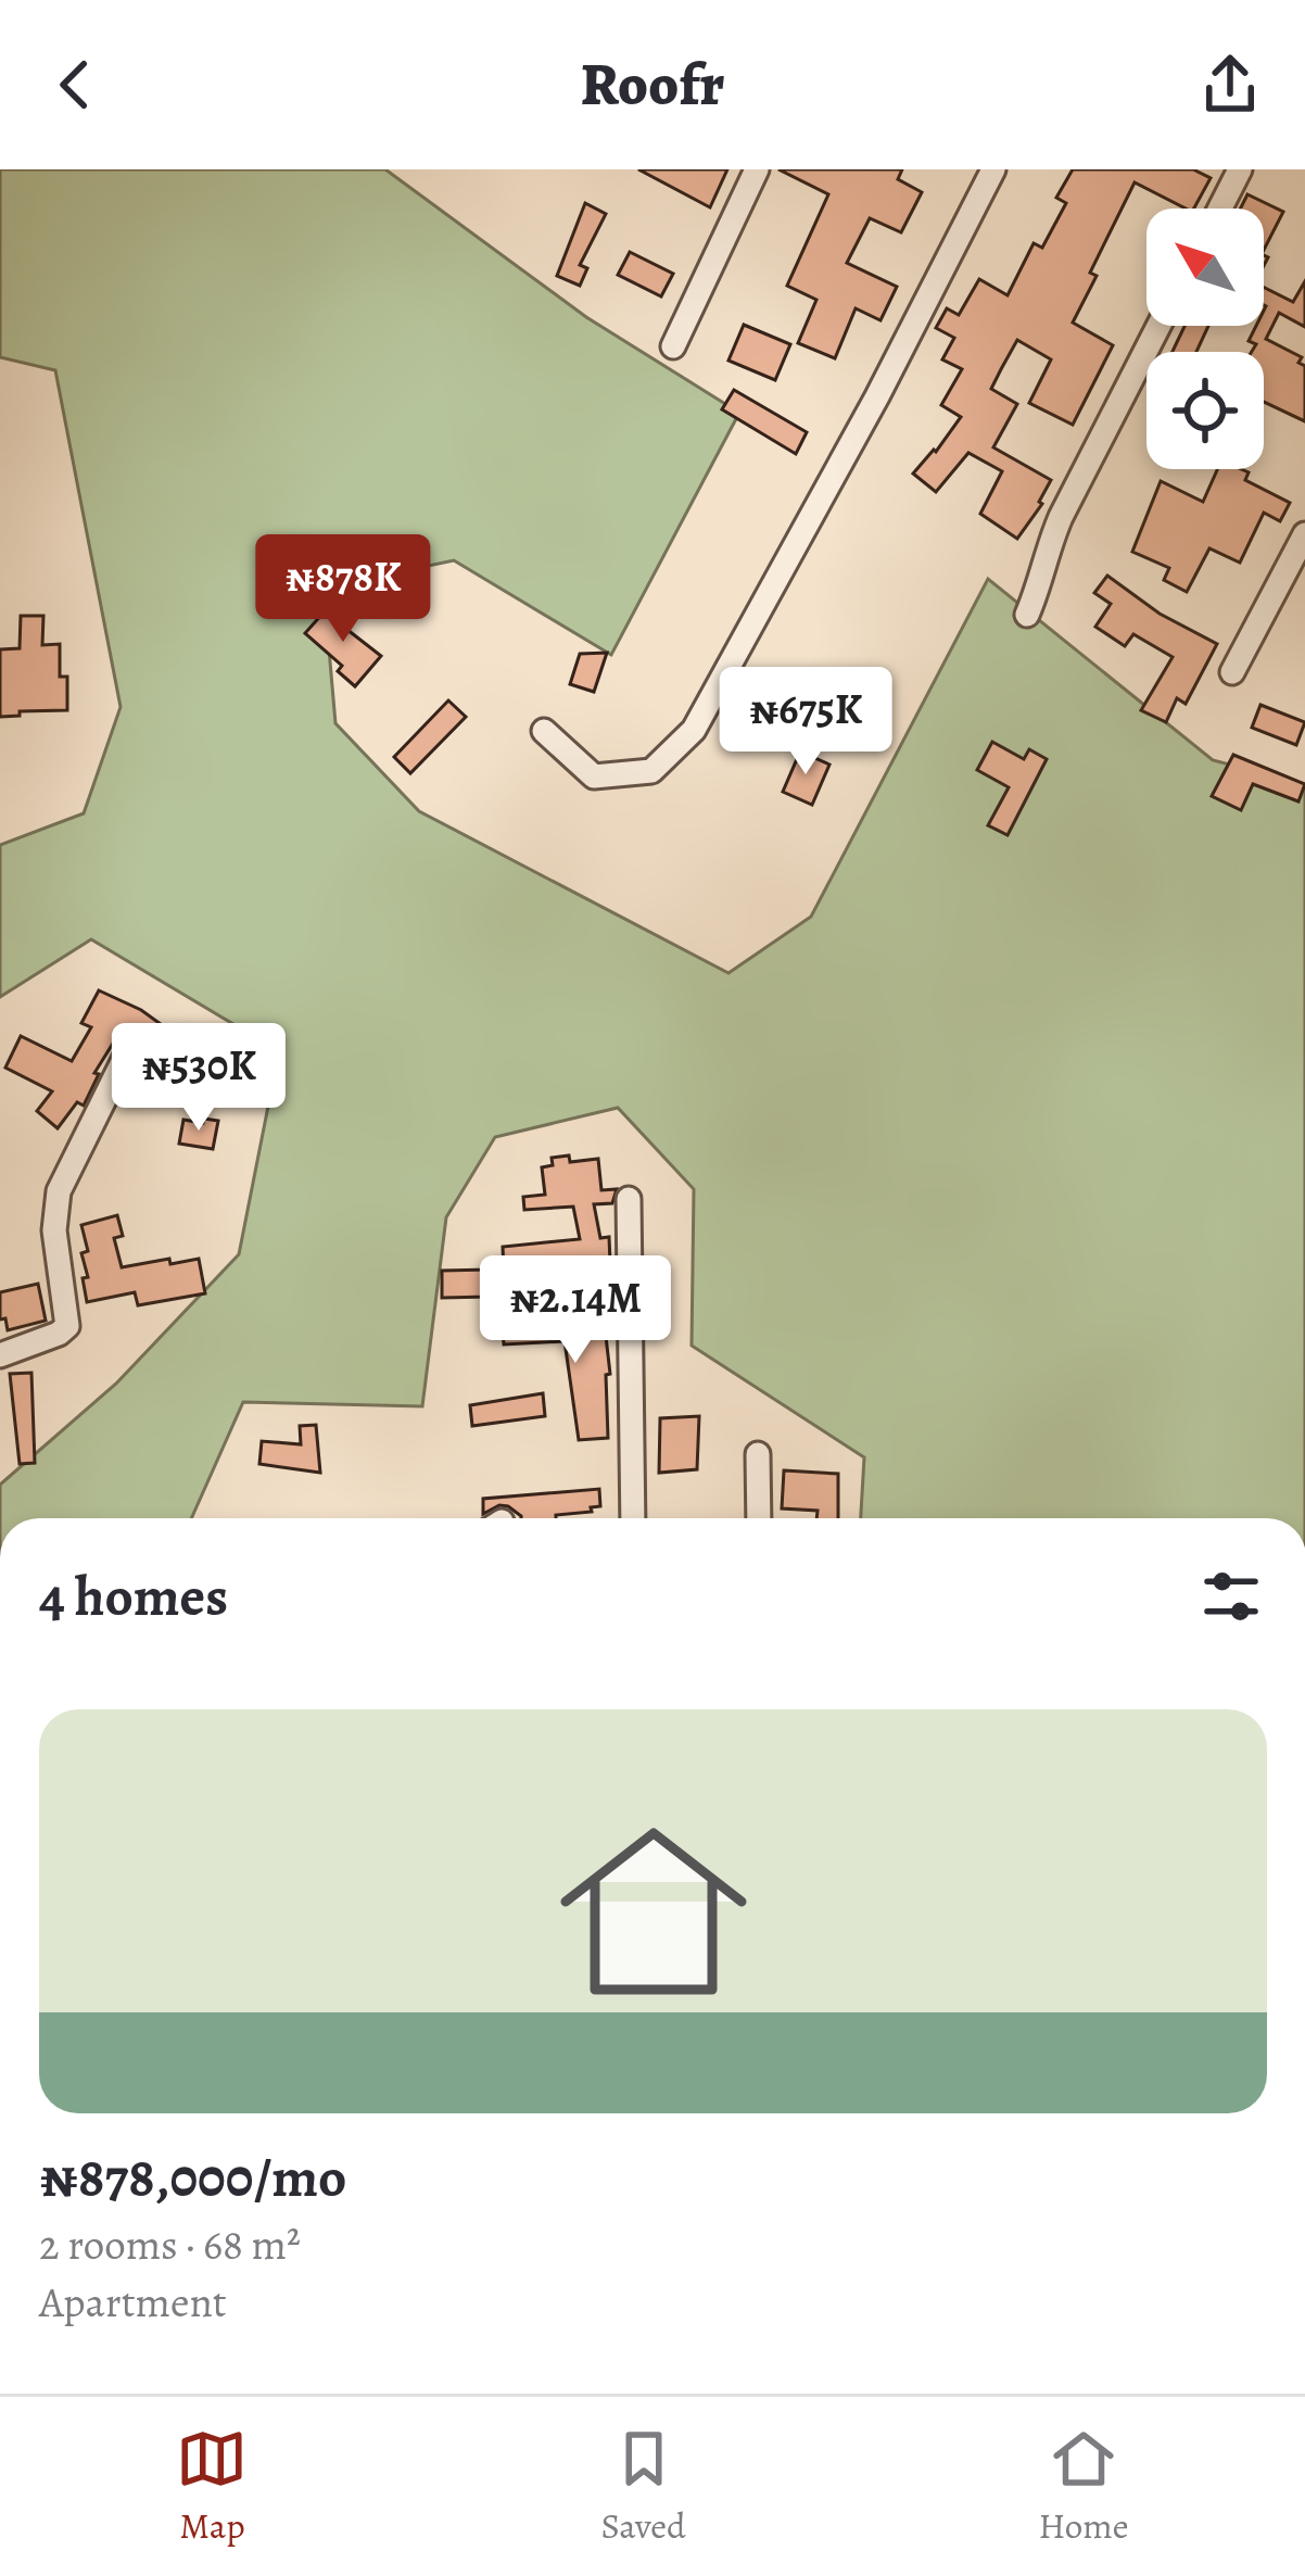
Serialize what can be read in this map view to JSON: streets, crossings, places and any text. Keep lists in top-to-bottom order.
{
  "north": "top left",
  "page": {
    "header": "Roofr",
    "price": [
      "₦878K",
      "₦675K",
      "₦530K",
      "₦2.14M"
    ],
    "heading": "4 homes",
    "list": [
      {
        "name": "₦878,000/mo",
        "note": "2 rooms · 68 m² · Apartment"
      }
    ],
    "tabs": ["Map", "Saved", "Home"]
  }
}
